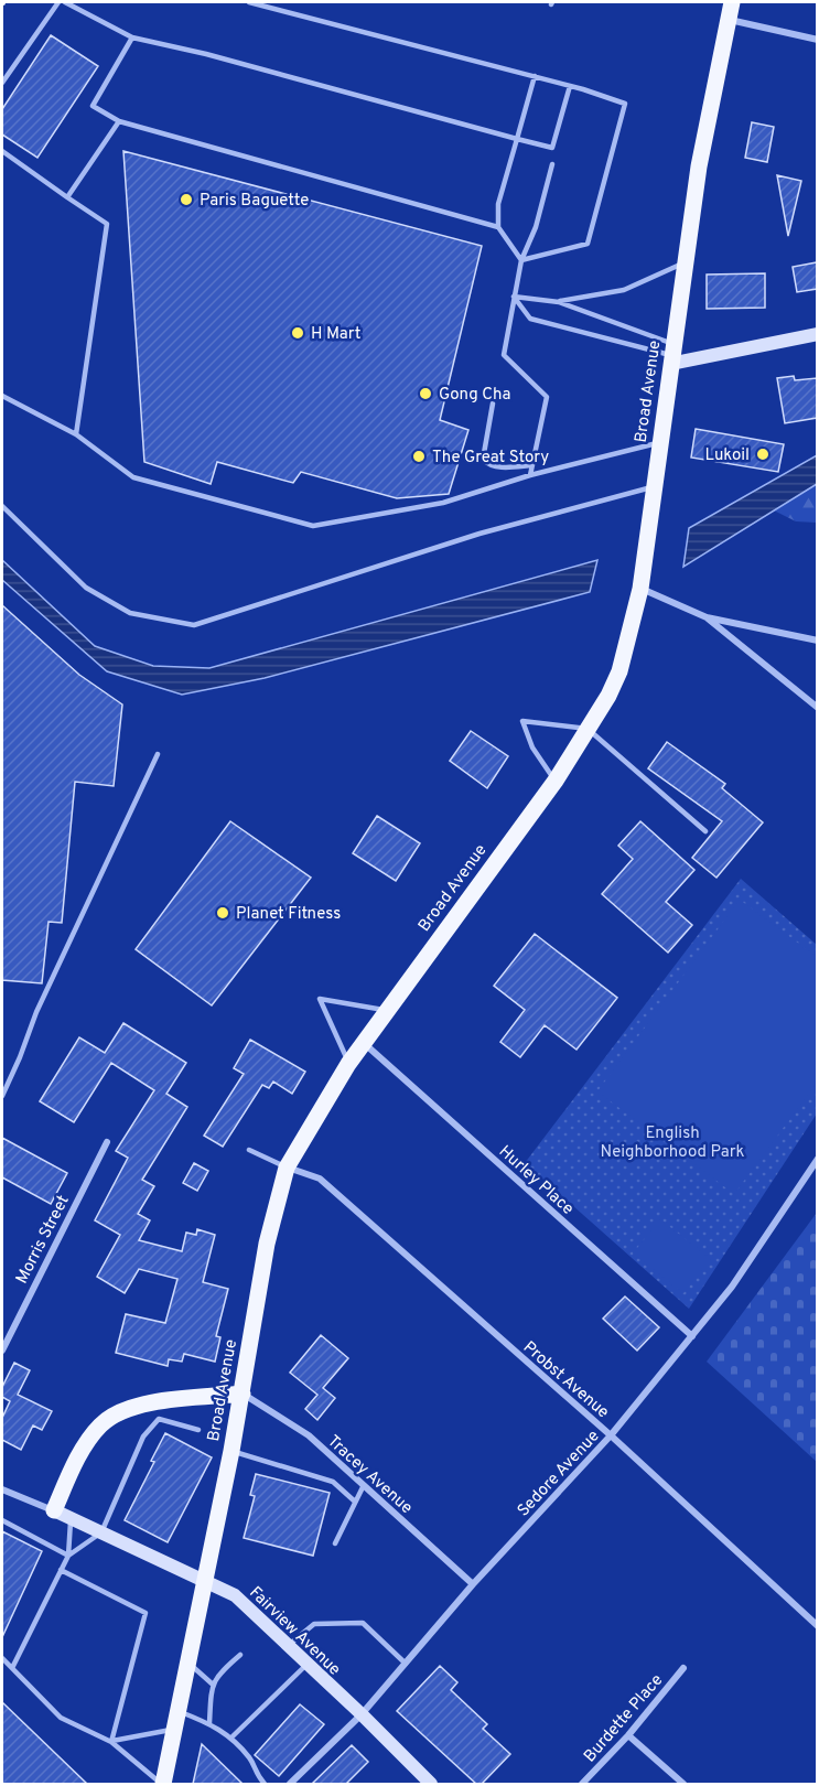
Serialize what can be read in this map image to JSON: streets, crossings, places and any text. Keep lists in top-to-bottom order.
{
  "streets": {
    "main road": ["Broad Avenue", "Fairview Avenue"],
    "street": [
      "Hurley Place",
      "Morris Street",
      "Probst Avenue",
      "Sedore Avenue",
      "Tracey Avenue",
      "Burdette Place"
    ]
  },
  "crossings": [
    ["Broad Avenue", "Hurley Place"],
    ["Broad Avenue", "Probst Avenue"],
    ["Broad Avenue", "Tracey Avenue"],
    ["Broad Avenue", "Fairview Avenue"],
    ["Hurley Place", "Sedore Avenue"],
    ["Probst Avenue", "Sedore Avenue"],
    ["Sedore Avenue", "Tracey Avenue"],
    ["Sedore Avenue", "Fairview Avenue"]
  ],
  "parks": ["English Neighborhood Park"],
  "places": [
    "Paris Baguette",
    "H Mart",
    "Gong Cha",
    "Lukoil",
    "The Great Story",
    "Planet Fitness"
  ]
}
